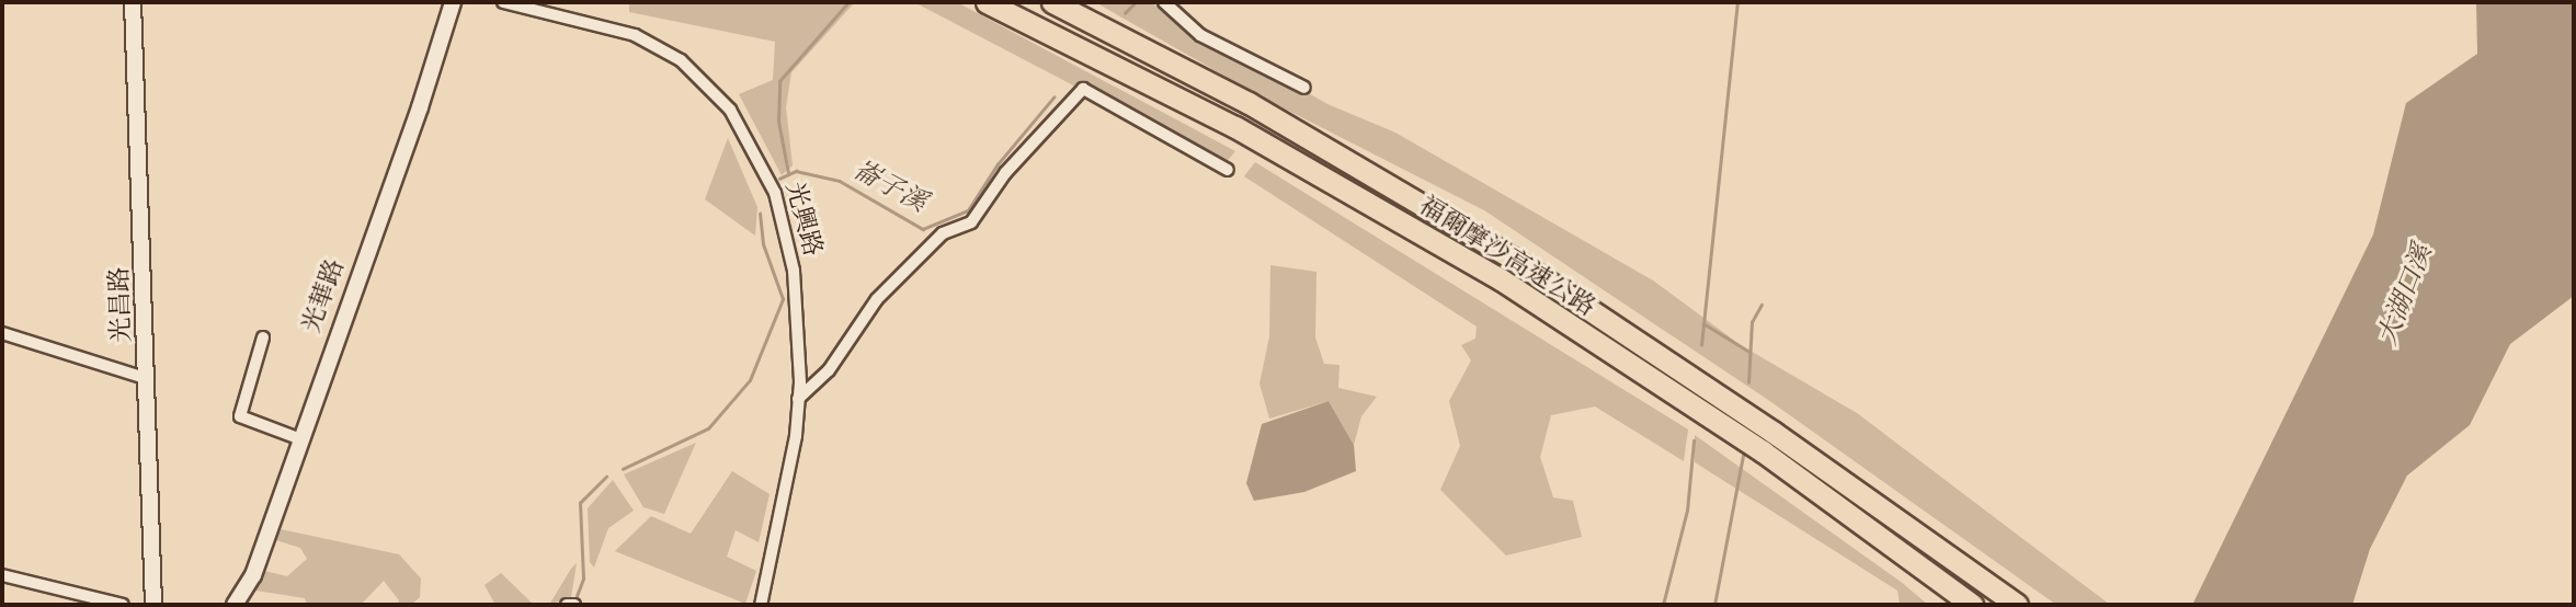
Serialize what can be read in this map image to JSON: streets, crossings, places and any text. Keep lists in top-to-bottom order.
{
  "streets": {
    "highway": ["福爾摩沙高速公路"],
    "street": ["光興路", "光華路", "光昌路"]
  },
  "water": ["崙子溪", "大湖口溪"]
}
